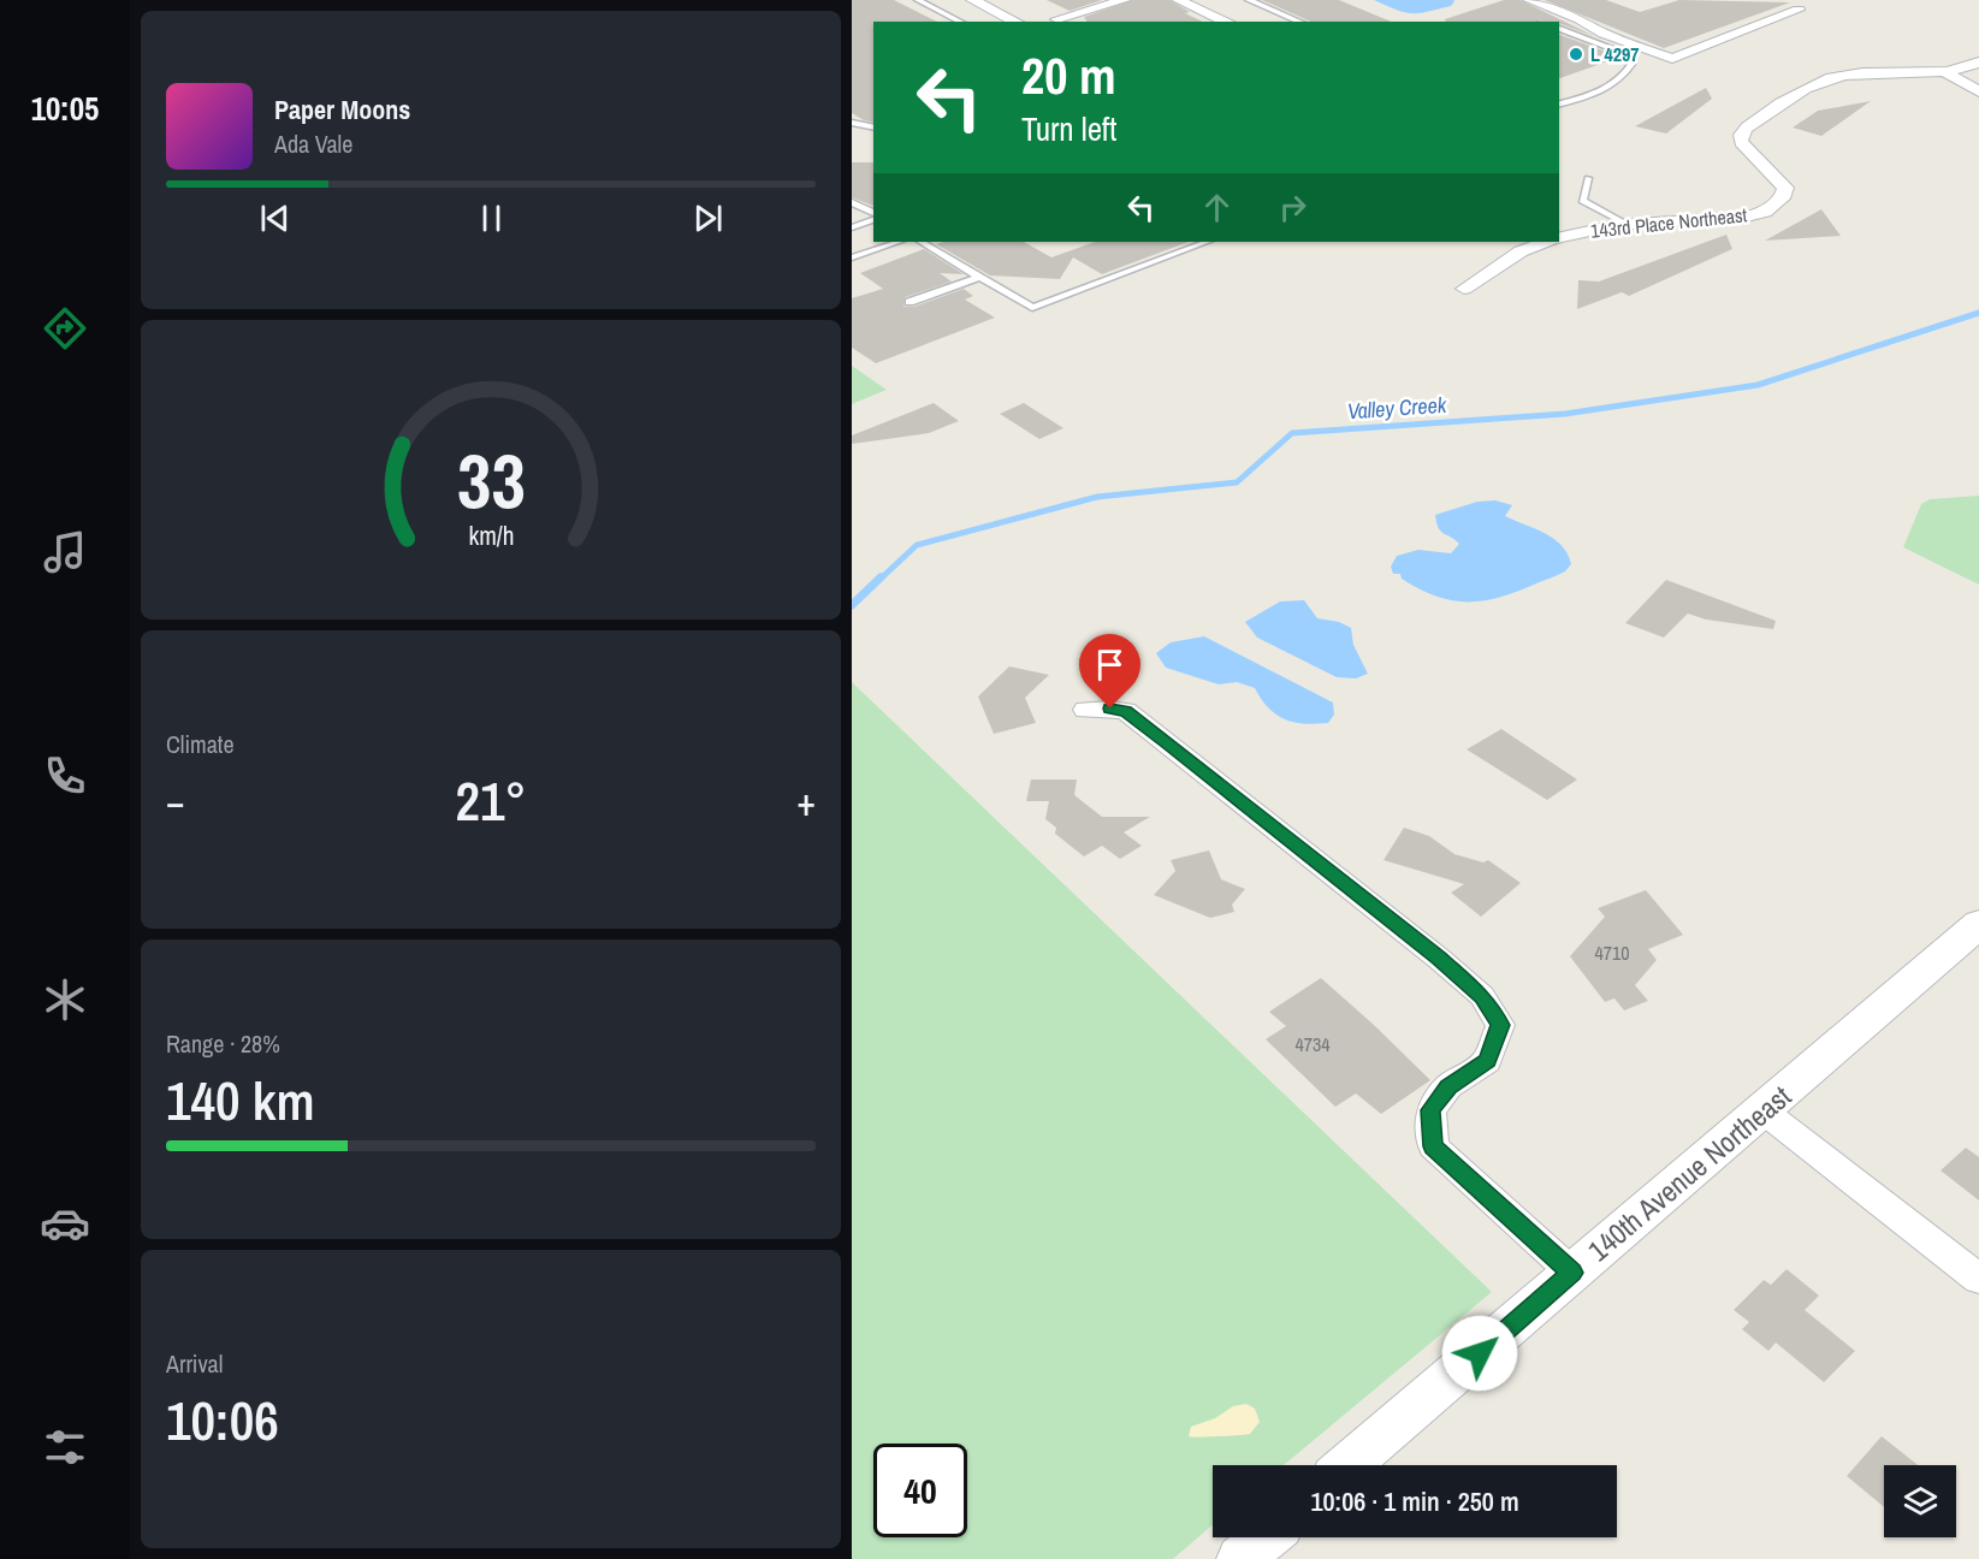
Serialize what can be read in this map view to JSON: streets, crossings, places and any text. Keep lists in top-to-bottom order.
{
  "streets": {
    "street": ["143rd Place Northeast", "140th Avenue Northeast"]
  },
  "water": ["Valley Creek"],
  "places": ["L 4297"],
  "house_numbers": ["4710", "4734"],
  "page": {
    "tabs": "10:05",
    "turn": ["20 m", "Turn left"],
    "song": ["Paper Moons", "Ada Vale"],
    "tile": [
      "Climate",
      ["Range · 28%", "140 km"],
      ["Arrival", "10:06"]
    ],
    "heat": ["−", "21°", "+"],
    "limit": "40",
    "trip": "10:06 · 1 min · 250 m",
    "gauge": ["33", "km/h"]
  }
}
